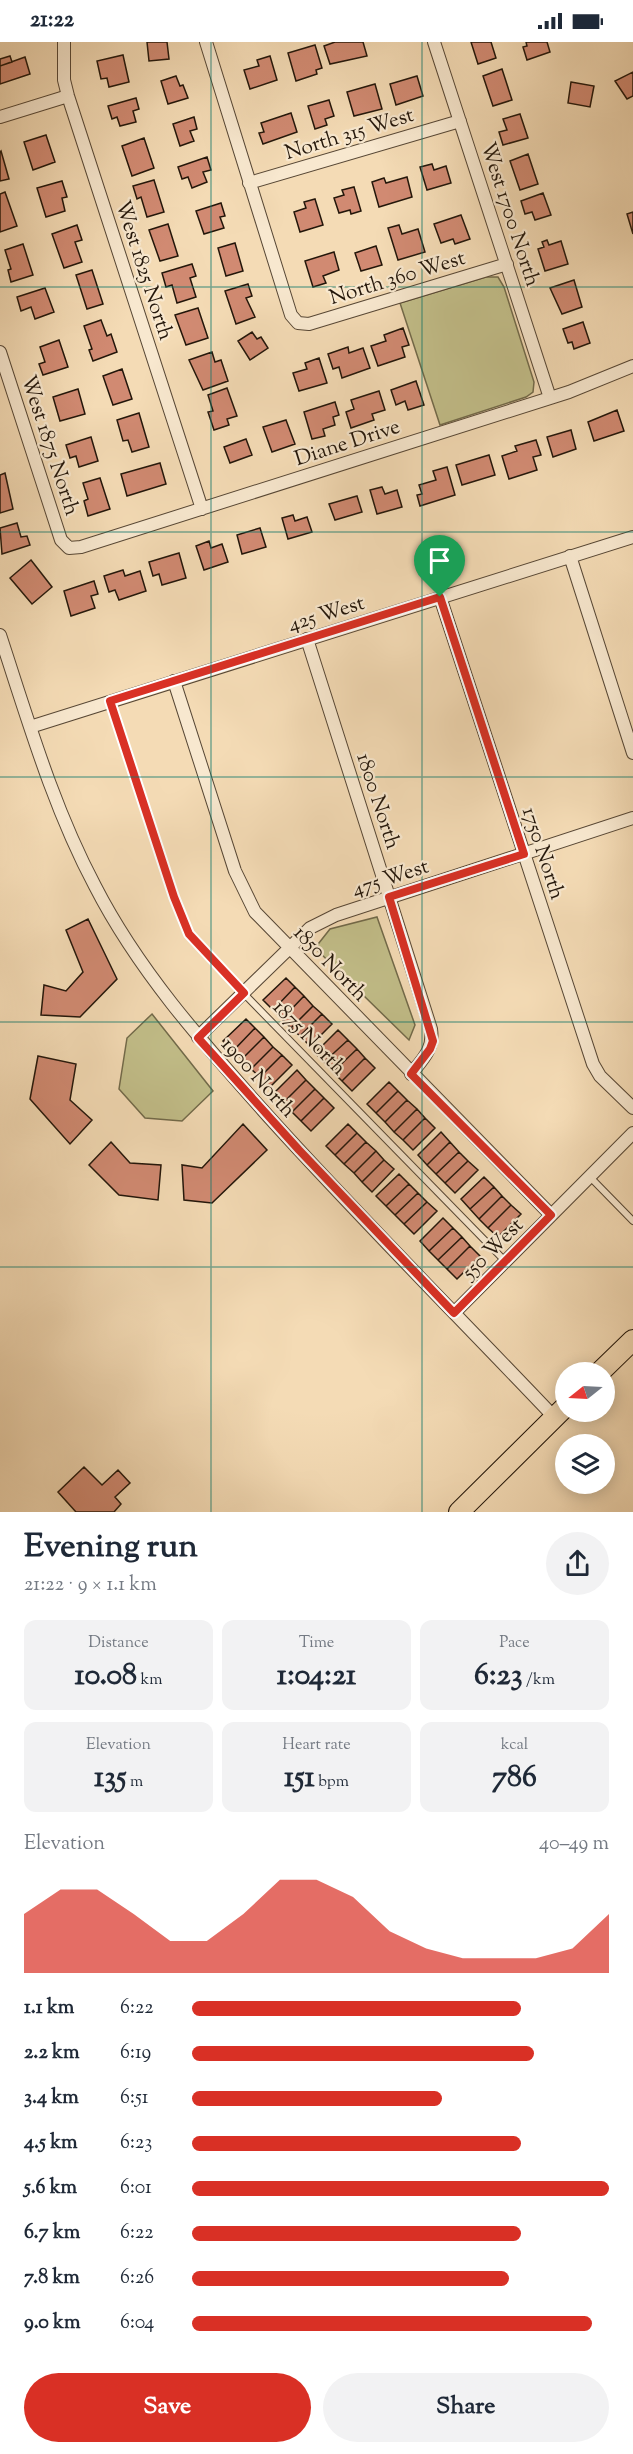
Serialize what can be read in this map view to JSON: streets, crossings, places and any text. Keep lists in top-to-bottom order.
{
  "streets": {
    "street": [
      "North 315 West",
      "West 1700 North",
      "West 1825 North",
      "North 360 West",
      "Diane Drive",
      "West 1875 North",
      "425 West",
      "1800 North",
      "1750 North",
      "475 West",
      "1850 North",
      "1900 North",
      "550 West"
    ],
    "lane": ["1875 North"]
  },
  "crossings": [
    ["North 315 West", "West 1700 North"],
    ["North 315 West", "North 360 West"],
    ["West 1700 North", "North 360 West"],
    ["West 1700 North", "Diane Drive"],
    ["West 1825 North", "Diane Drive"],
    ["Diane Drive", "West 1875 North"],
    ["425 West", "1800 North"],
    ["425 West", "1750 North"],
    ["425 West", "1850 North"],
    ["425 West", "1875 North"],
    ["425 West", "1900 North"],
    ["1800 North", "475 West"],
    ["1800 North", "1850 North"],
    ["1750 North", "475 West"],
    ["475 West", "1850 North"],
    ["475 West", "1875 North"],
    ["475 West", "1900 North"],
    ["1850 North", "550 West"],
    ["1875 North", "550 West"],
    ["1900 North", "550 West"]
  ],
  "north": "left",
  "page": {
    "status": "21:22",
    "heading": ["Evening run", "21:22 · 9 × 1.1 km"],
    "stats": [
      ["Distance", "10.08 km"],
      ["Time", "1:04:21"],
      ["Pace", "6:23 /km"],
      ["Elevation", "135 m"],
      ["Heart rate", "151 bpm"],
      ["kcal", "786"]
    ],
    "chart": ["Elevation", "40–49 m"],
    "list": [
      {
        "name": "1.1 km",
        "note": "6:22"
      },
      {
        "name": "2.2 km",
        "note": "6:19"
      },
      {
        "name": "3.4 km",
        "note": "6:51"
      },
      {
        "name": "4.5 km",
        "note": "6:23"
      },
      {
        "name": "5.6 km",
        "note": "6:01"
      },
      {
        "name": "6.7 km",
        "note": "6:22"
      },
      {
        "name": "7.8 km",
        "note": "6:26"
      },
      {
        "name": "9.0 km",
        "note": "6:04"
      }
    ],
    "buttons": ["Save", "Share"]
  }
}
